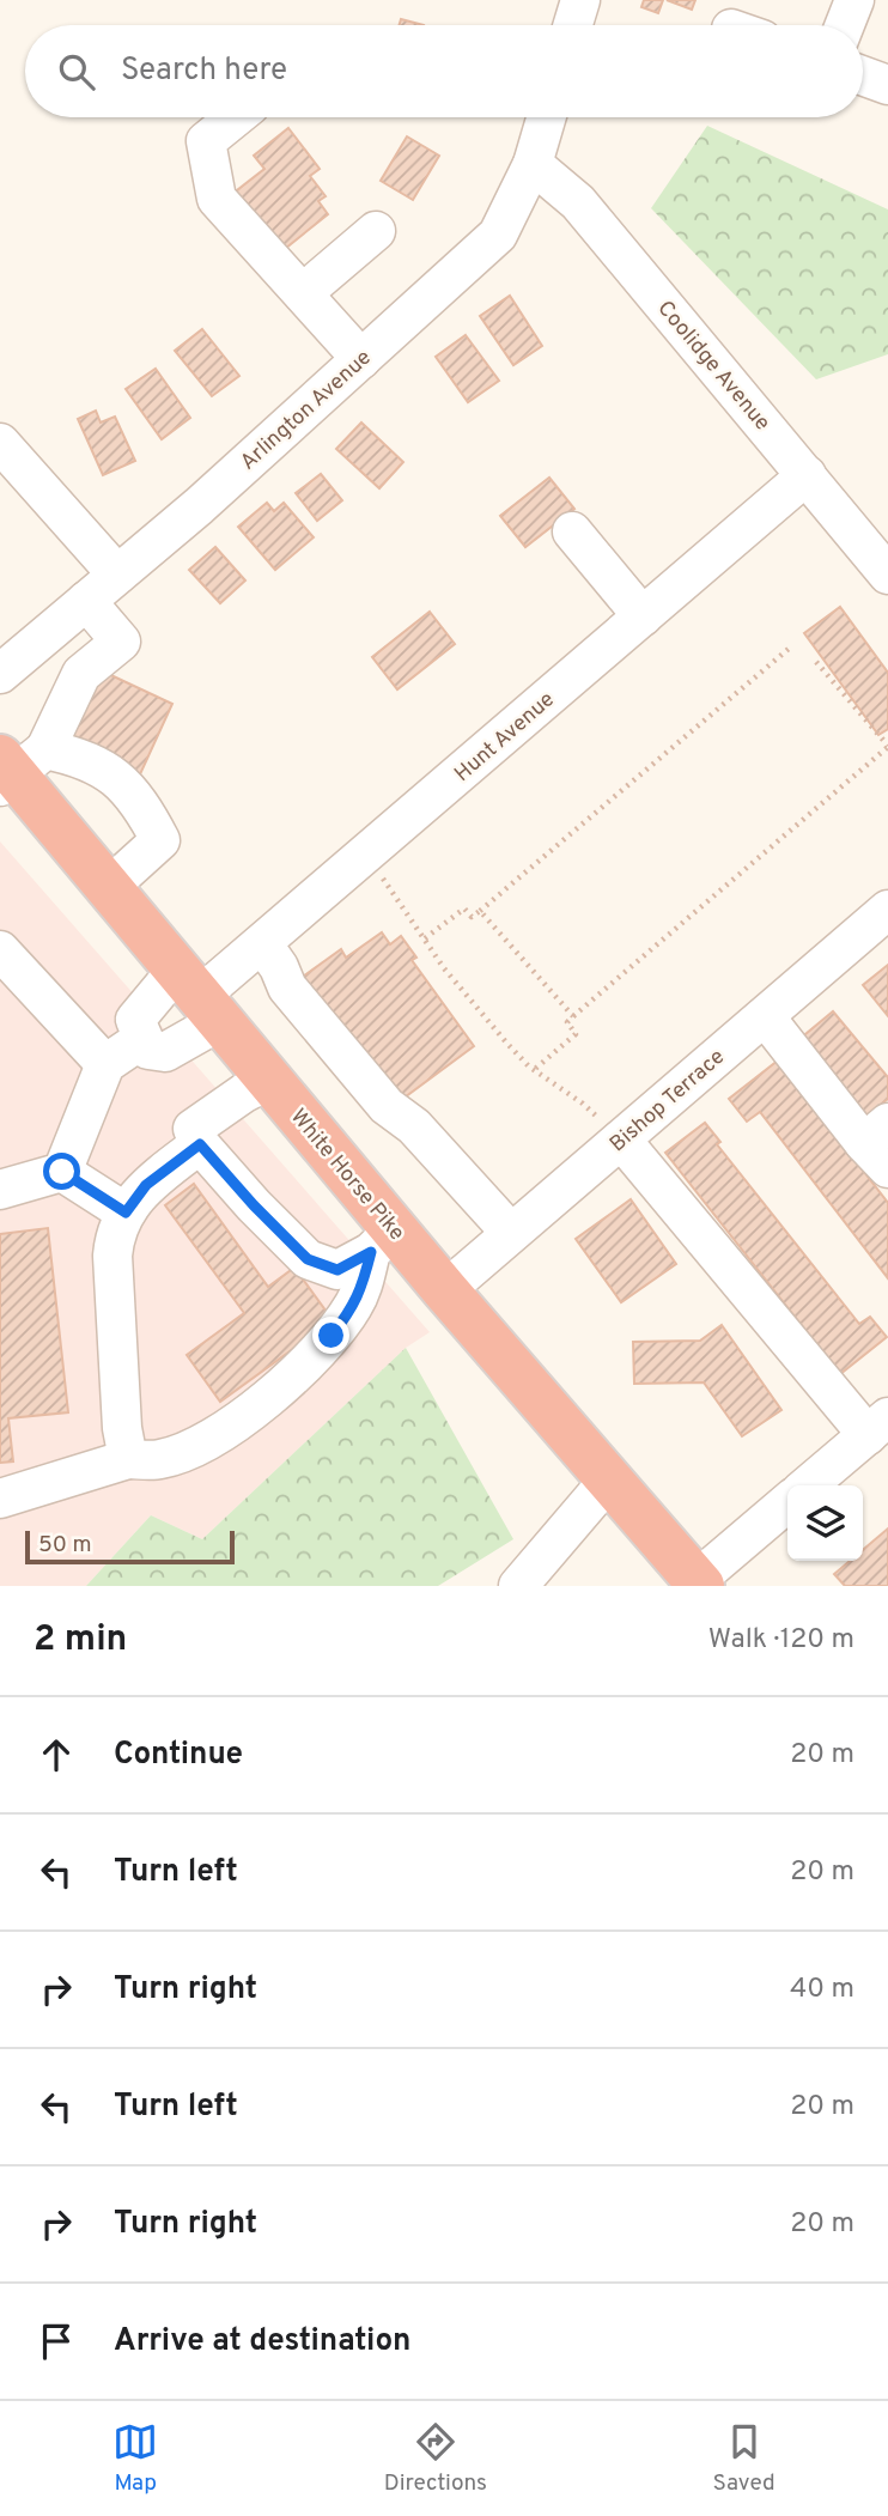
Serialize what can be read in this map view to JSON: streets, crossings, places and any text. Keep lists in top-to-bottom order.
{
  "streets": {
    "highway": ["White Horse Pike"],
    "street": [
      "Coolidge Avenue",
      "Arlington Avenue",
      "Hunt Avenue",
      "Bishop Terrace"
    ]
  },
  "crossings": [
    ["Coolidge Avenue", "Arlington Avenue"],
    ["Coolidge Avenue", "Hunt Avenue"],
    ["Hunt Avenue", "White Horse Pike"],
    ["Bishop Terrace", "White Horse Pike"]
  ],
  "scale_bar": "50 m",
  "page": {
    "search": "Search here",
    "scale": "50 m",
    "heading": ["2 min", "Walk · 120 m"],
    "list": [
      ["Continue", "20 m"],
      ["Turn left", "20 m"],
      ["Turn right", "40 m"],
      ["Turn left", "20 m"],
      ["Turn right", "20 m"],
      "Arrive at destination"
    ],
    "nav": ["Map", "Directions", "Saved"]
  }
}
